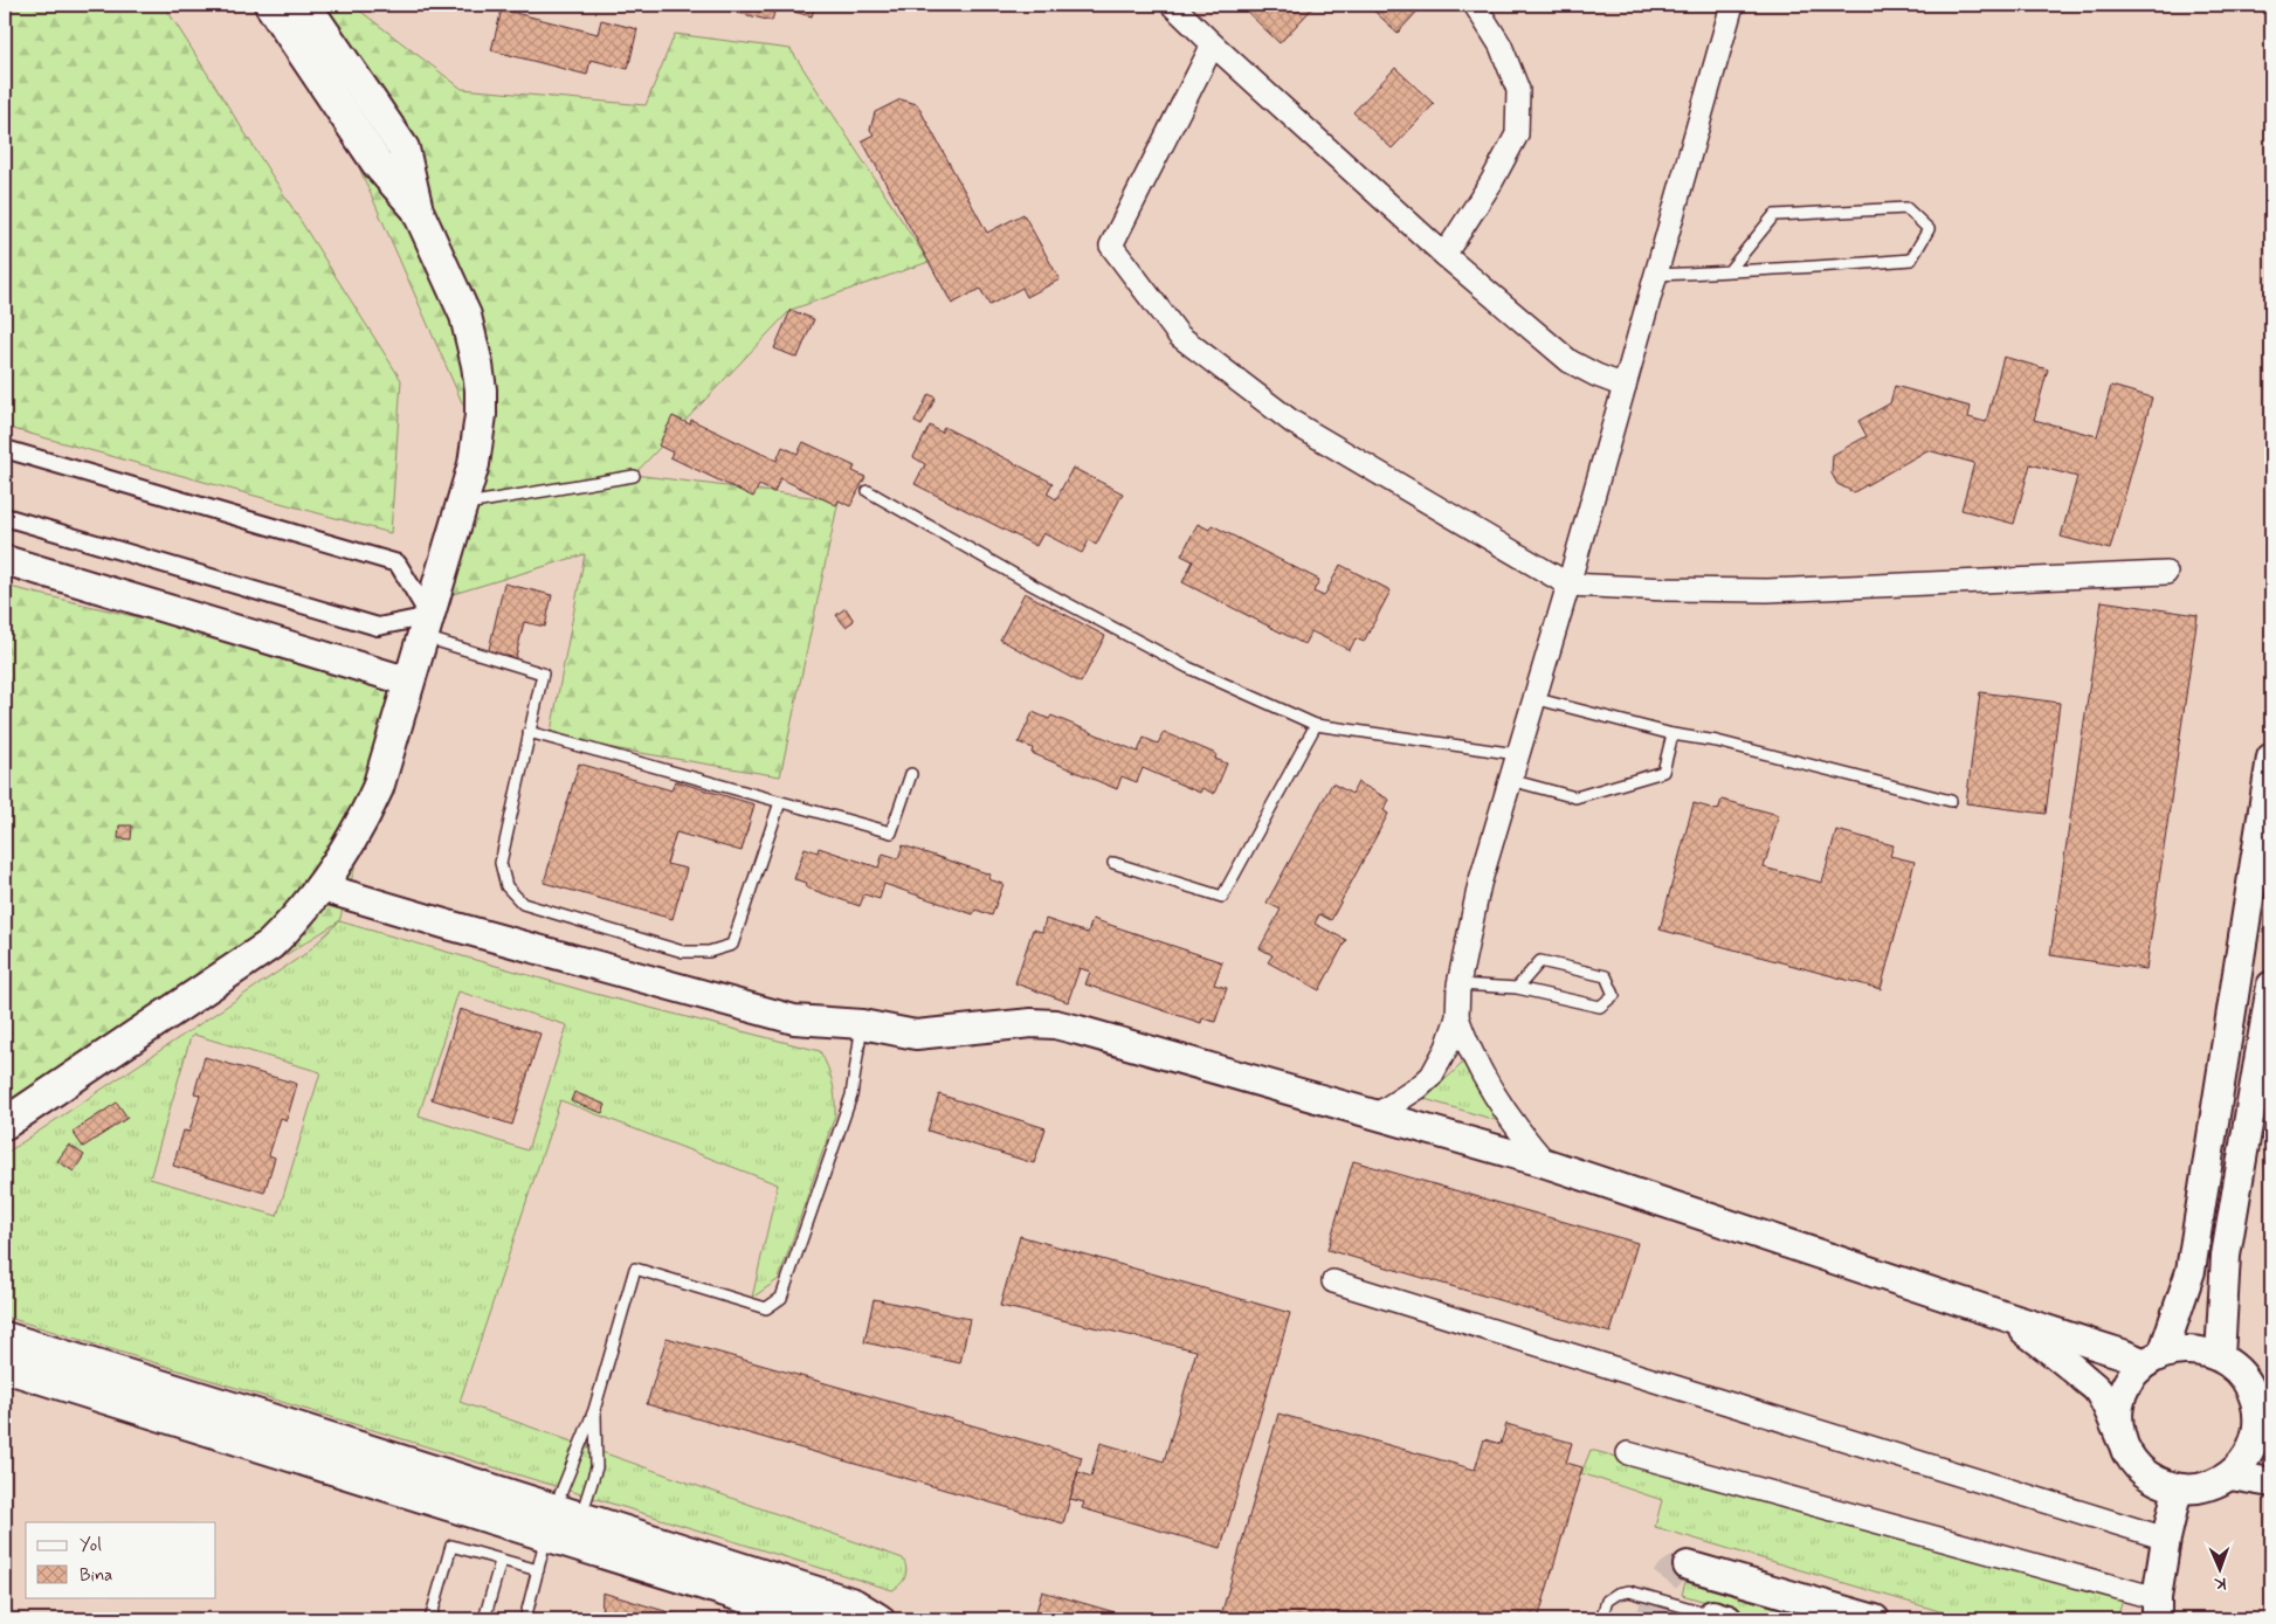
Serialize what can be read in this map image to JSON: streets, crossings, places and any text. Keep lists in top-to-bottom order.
{
  "legend": ["Yol", "Bina"],
  "north": "bottom"
}
